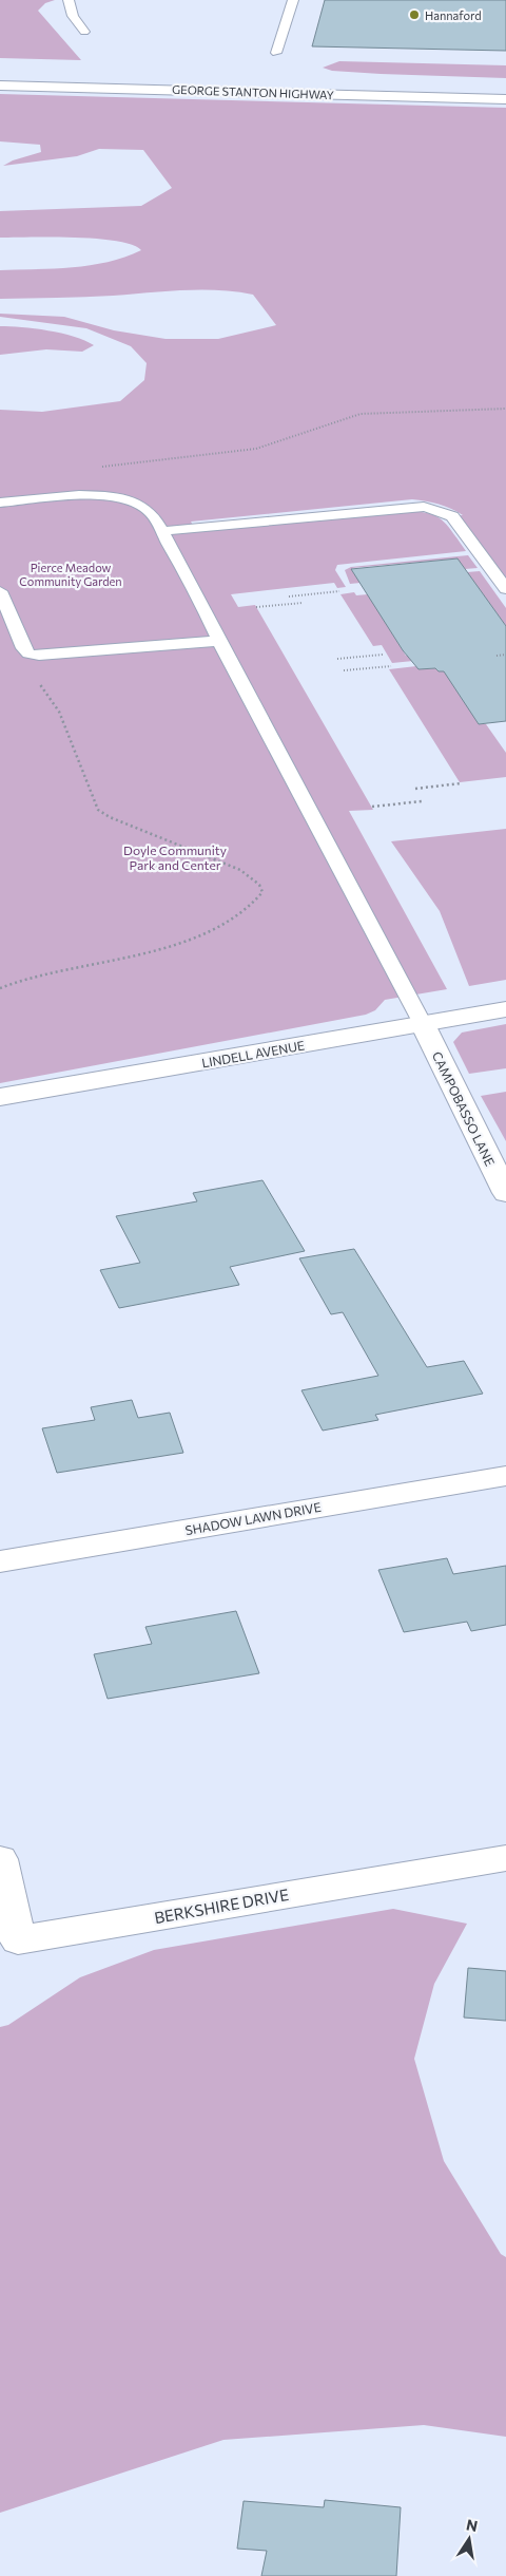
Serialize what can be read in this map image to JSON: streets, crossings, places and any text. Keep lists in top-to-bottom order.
{
  "streets": {
    "main road": [
      "GEORGE STANTON HIGHWAY",
      "LINDELL AVENUE",
      "CAMPOBASSO LANE",
      "SHADOW LAWN DRIVE",
      "BERKSHIRE DRIVE"
    ]
  },
  "crossings": [
    ["LINDELL AVENUE", "CAMPOBASSO LANE"]
  ],
  "parks": ["Pierce Meadow Community Garden", "Doyle Community Park and Center"],
  "places": ["Hannaford"],
  "north": "top"
}
